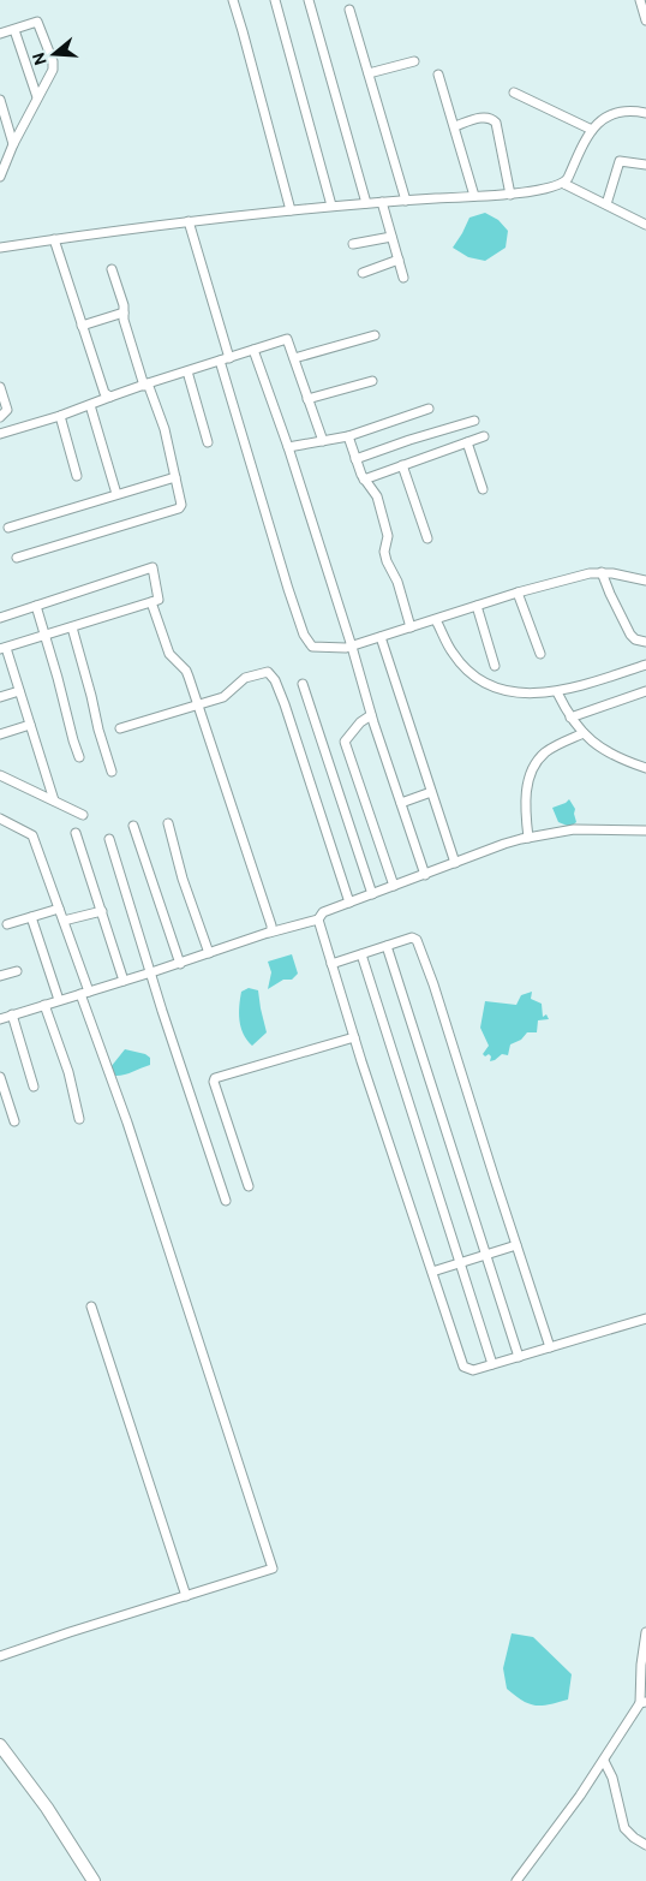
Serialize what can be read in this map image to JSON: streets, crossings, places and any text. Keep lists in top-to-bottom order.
{
  "north": "left"
}
